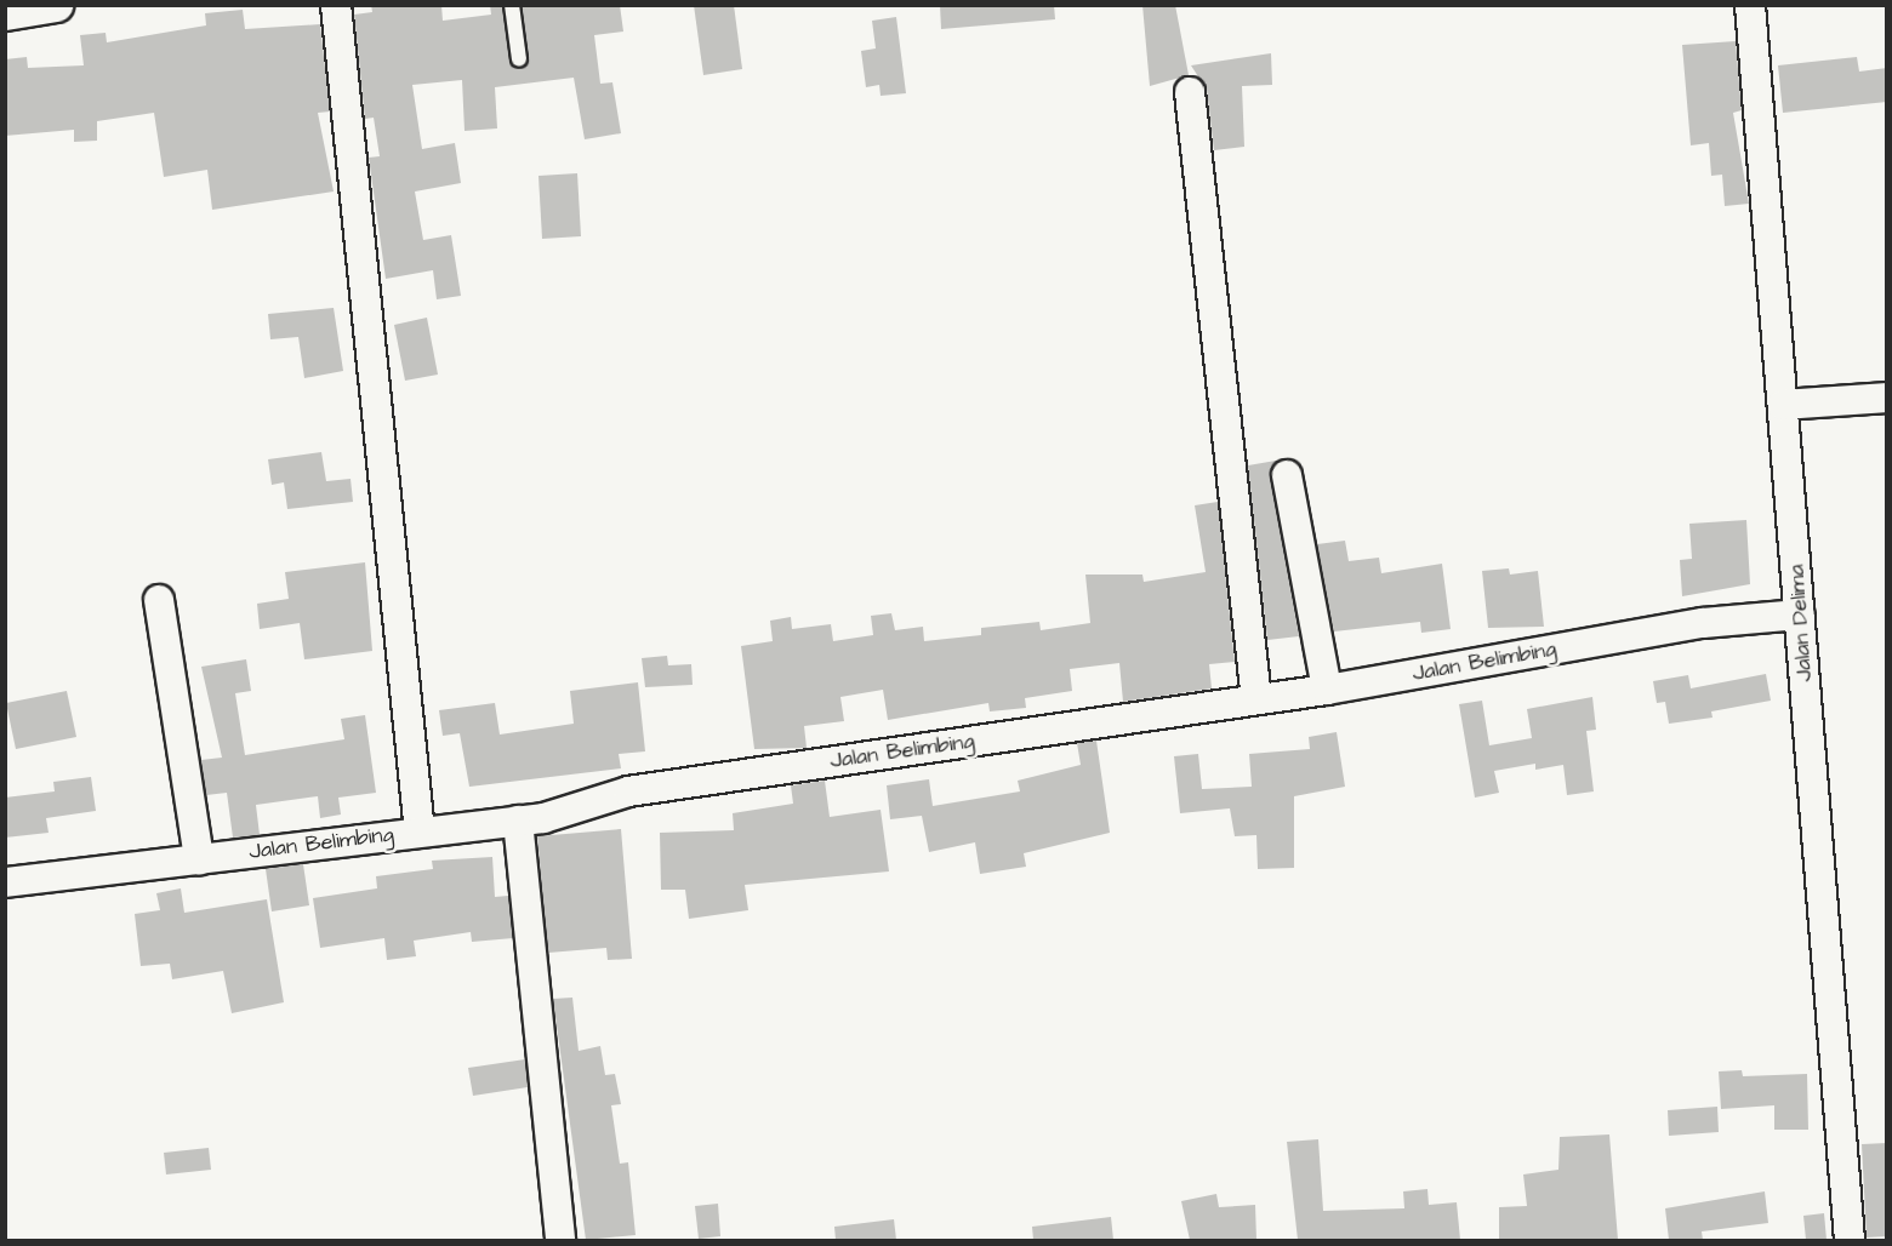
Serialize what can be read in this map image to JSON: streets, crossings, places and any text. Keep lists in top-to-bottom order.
{
  "streets": {
    "street": ["Jalan Delima", "Jalan Belimbing"]
  },
  "crossings": [
    ["Jalan Delima", "Jalan Belimbing"]
  ]
}
